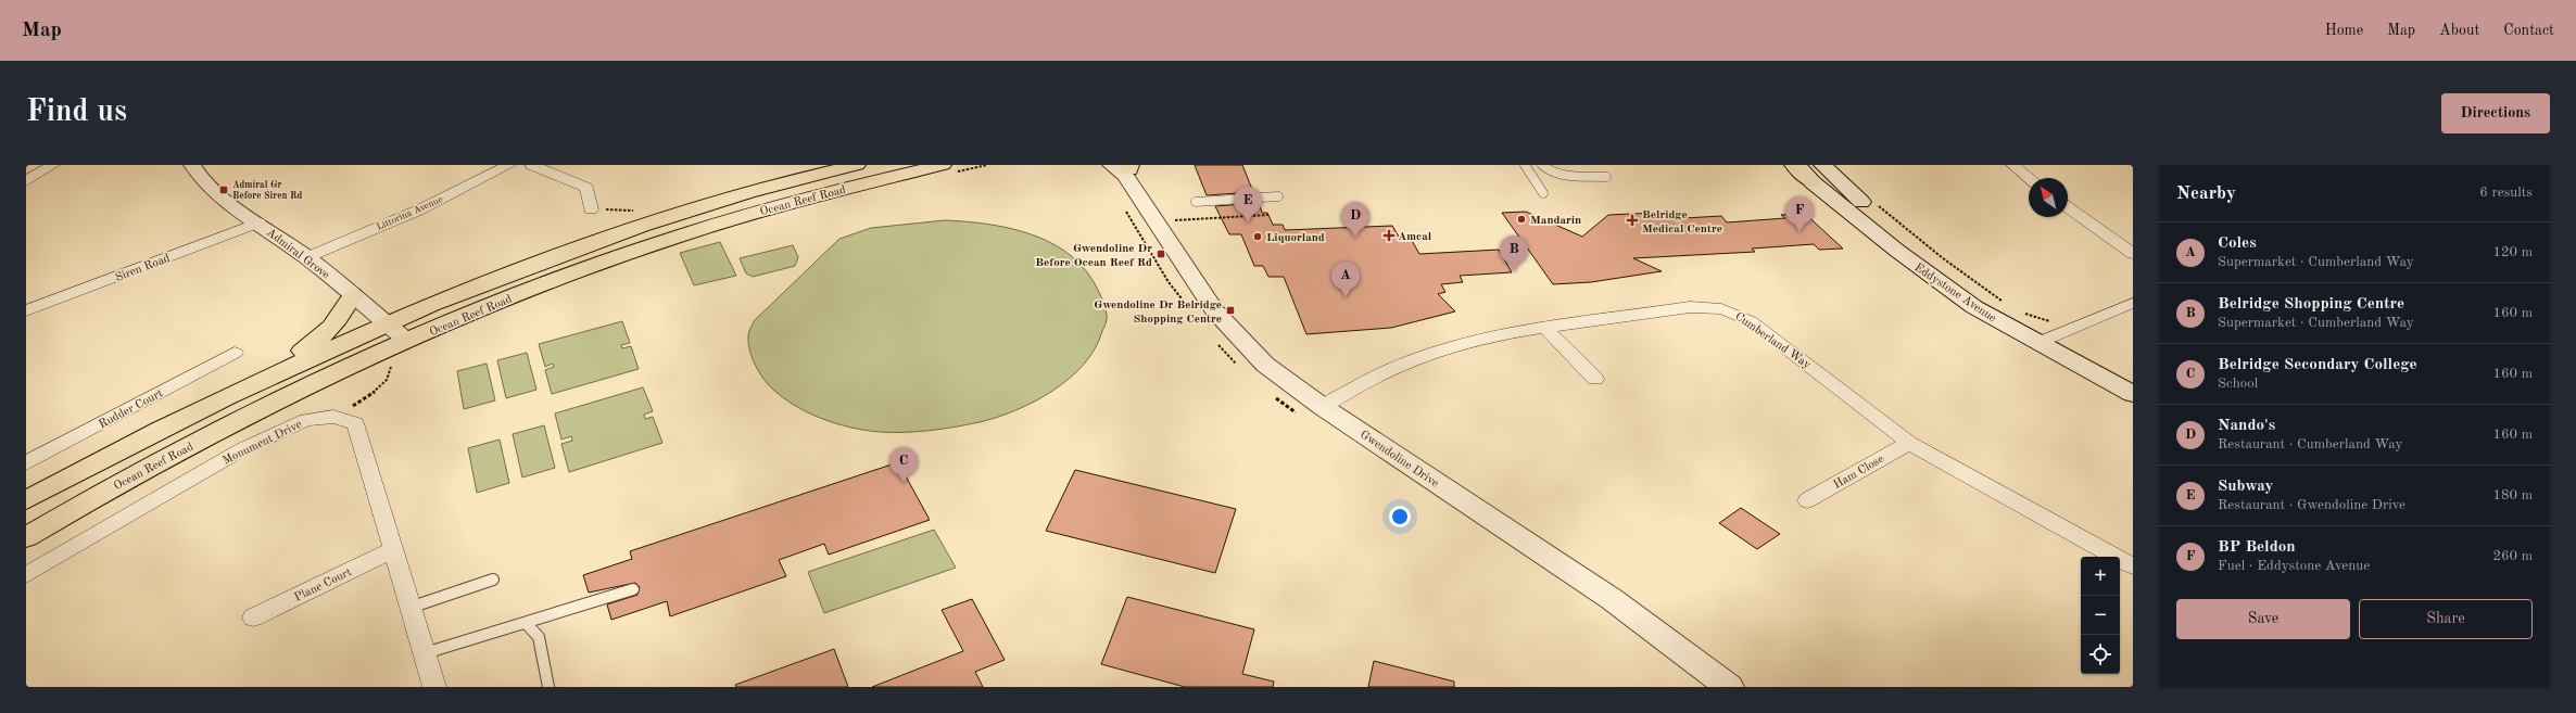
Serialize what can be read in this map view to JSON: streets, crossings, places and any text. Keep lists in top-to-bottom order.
{
  "streets": {
    "main road": ["Ocean Reef Road"],
    "street": [
      "Littorina Avenue",
      "Admiral Grove",
      "Siren Road",
      "Eddystone Avenue",
      "Cumberland Way",
      "Rudder Court",
      "Monument Drive",
      "Gwendoline Drive",
      "Ham Close",
      "Plane Court"
    ]
  },
  "crossings": [
    ["Ocean Reef Road", "Admiral Grove"],
    ["Littorina Avenue", "Admiral Grove"],
    ["Admiral Grove", "Siren Road"],
    ["Cumberland Way", "Gwendoline Drive"],
    ["Cumberland Way", "Ham Close"],
    ["Monument Drive", "Plane Court"]
  ],
  "places": {
    "transit": ["Admiral Gr Before Siren Rd", "Gwendoline Dr Before Ocean Reef Rd", "Gwendoline Dr Belridge Shopping Centre"],
    "other": ["Mandarin", "Liquorland"],
    "health": ["Belridge Medical Centre", "Amcal"]
  },
  "north": "top left",
  "page": {
    "header": "Map",
    "nav": [
      "Home",
      "Map",
      "About",
      "Contact"
    ],
    "buttons": [
      "Directions",
      ["Save", "Share"]
    ],
    "title": "Find us",
    "heading": ["Nearby", "6 results"],
    "pins": [
      "E",
      "F",
      "D",
      "B",
      "A",
      "C"
    ],
    "list": [
      {
        "mark": "A",
        "name": "Coles",
        "note": "Supermarket · Cumberland Way",
        "value": "120 m"
      },
      {
        "mark": "B",
        "name": "Belridge Shopping Centre",
        "note": "Supermarket · Cumberland Way",
        "value": "160 m"
      },
      {
        "mark": "C",
        "name": "Belridge Secondary College",
        "note": "School",
        "value": "160 m"
      },
      {
        "mark": "D",
        "name": "Nando's",
        "note": "Restaurant · Cumberland Way",
        "value": "160 m"
      },
      {
        "mark": "E",
        "name": "Subway",
        "note": "Restaurant · Gwendoline Drive",
        "value": "180 m"
      },
      {
        "mark": "F",
        "name": "BP Beldon",
        "note": "Fuel · Eddystone Avenue",
        "value": "260 m"
      }
    ],
    "map_buttons": ["+", "−"]
  }
}
